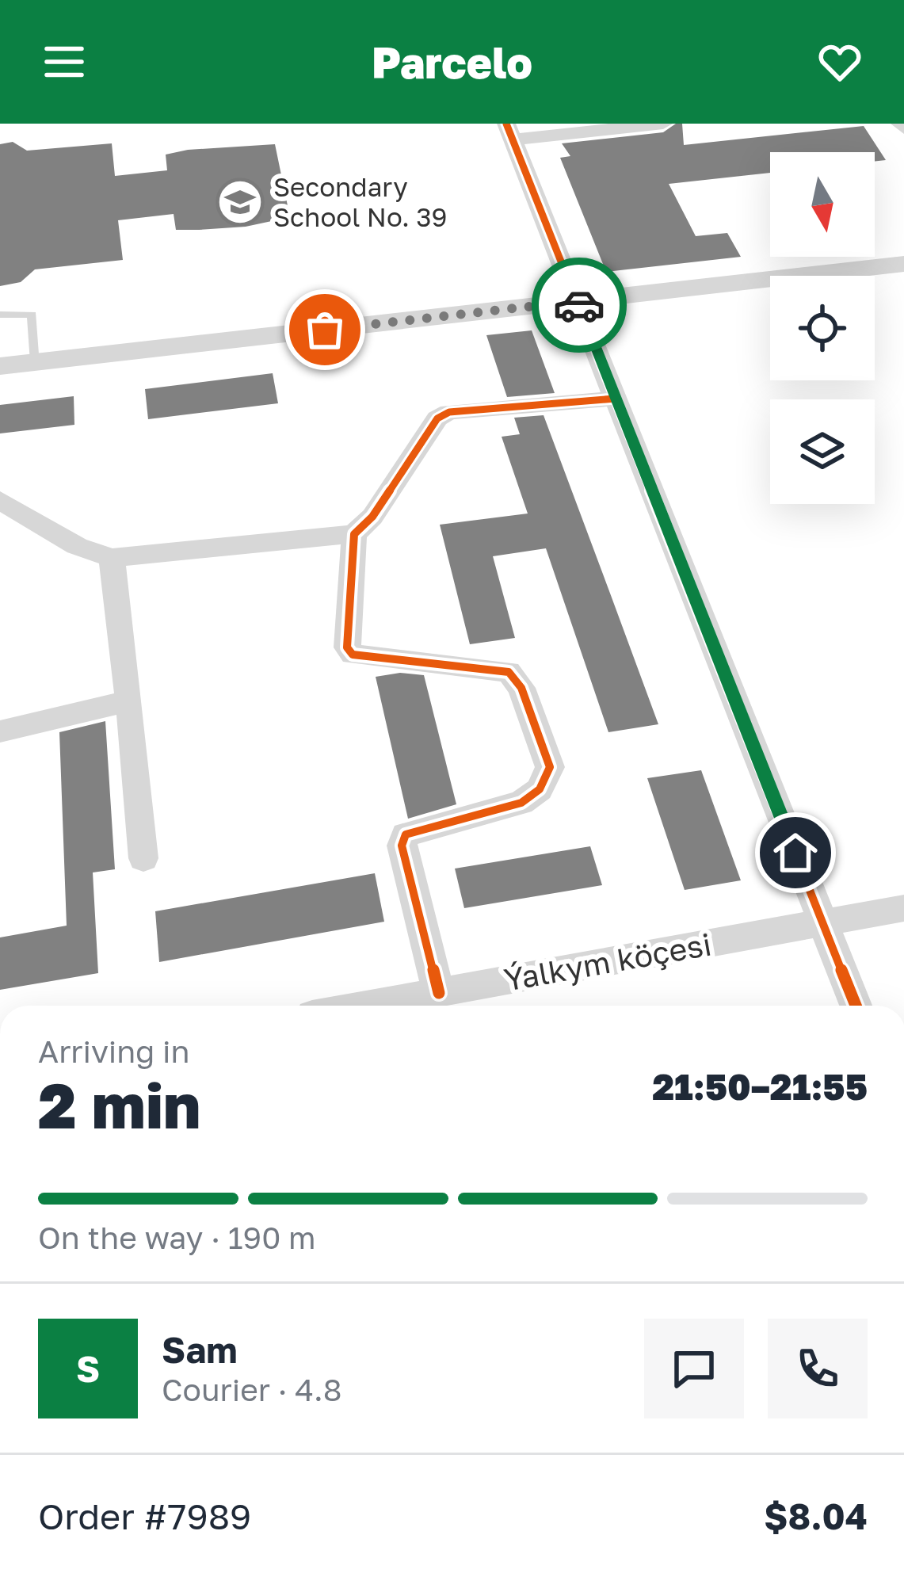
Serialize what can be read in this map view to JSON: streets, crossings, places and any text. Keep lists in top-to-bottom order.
{
  "streets": {
    "street": ["Ýalkym köçesi"]
  },
  "places": {
    "school or university": ["Secondary School No. 39"]
  },
  "north": "bottom",
  "page": {
    "header": "Parcelo",
    "heading": ["2 min", "Arriving in", "21:50–21:55"],
    "panel": [
      "Sam",
      "Courier · 4.8",
      "Order #7989",
      "$8.04"
    ],
    "bar": "On the way · 190 m",
    "round": "S"
  }
}
